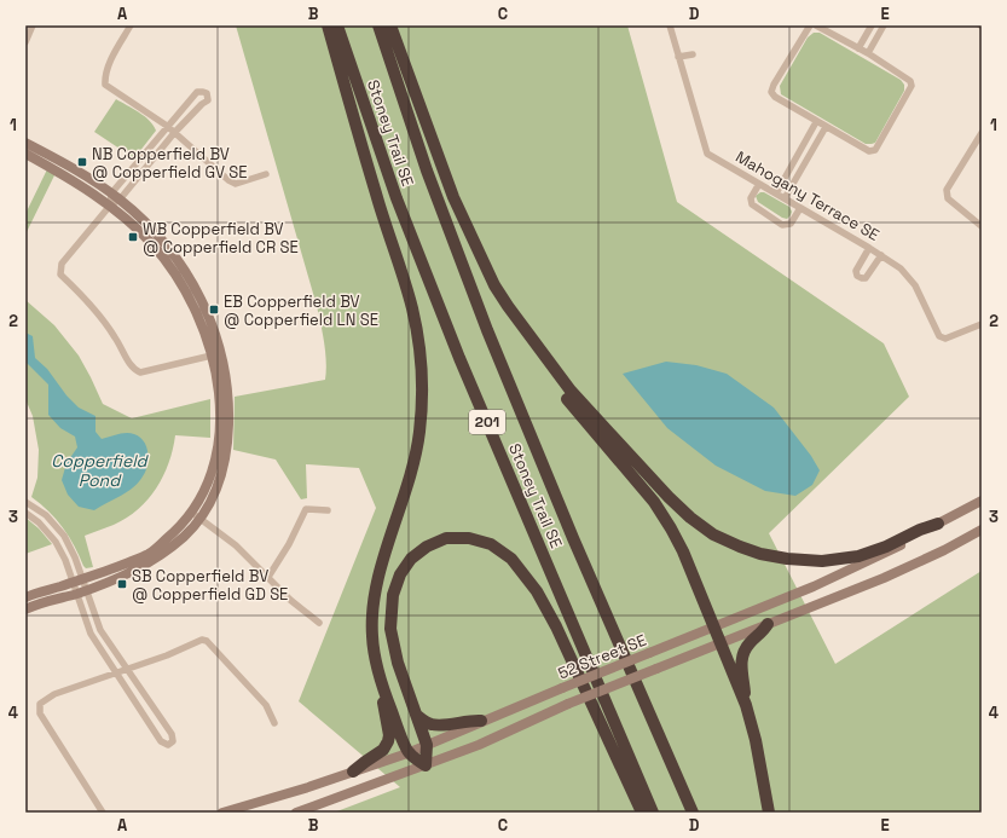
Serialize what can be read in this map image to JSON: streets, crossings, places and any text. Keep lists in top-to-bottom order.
{
  "streets": {
    "highway": ["Stoney Trail SE", "201"],
    "main road": ["52 Street SE"],
    "street": ["Mahogany Terrace SE"]
  },
  "water": ["Copperfield Pond"],
  "places": {
    "transit": [
      "NB Copperfield BV @ Copperfield GV SE",
      "WB Copperfield BV @ Copperfield CR SE",
      "EB Copperfield BV @ Copperfield LN SE",
      "SB Copperfield BV @ Copperfield GD SE"
    ]
  },
  "grid": {
    "columns": [
      "A",
      "B",
      "C",
      "D",
      "E"
    ],
    "rows": [
      "1",
      "2",
      "3",
      "4"
    ]
  }
}
